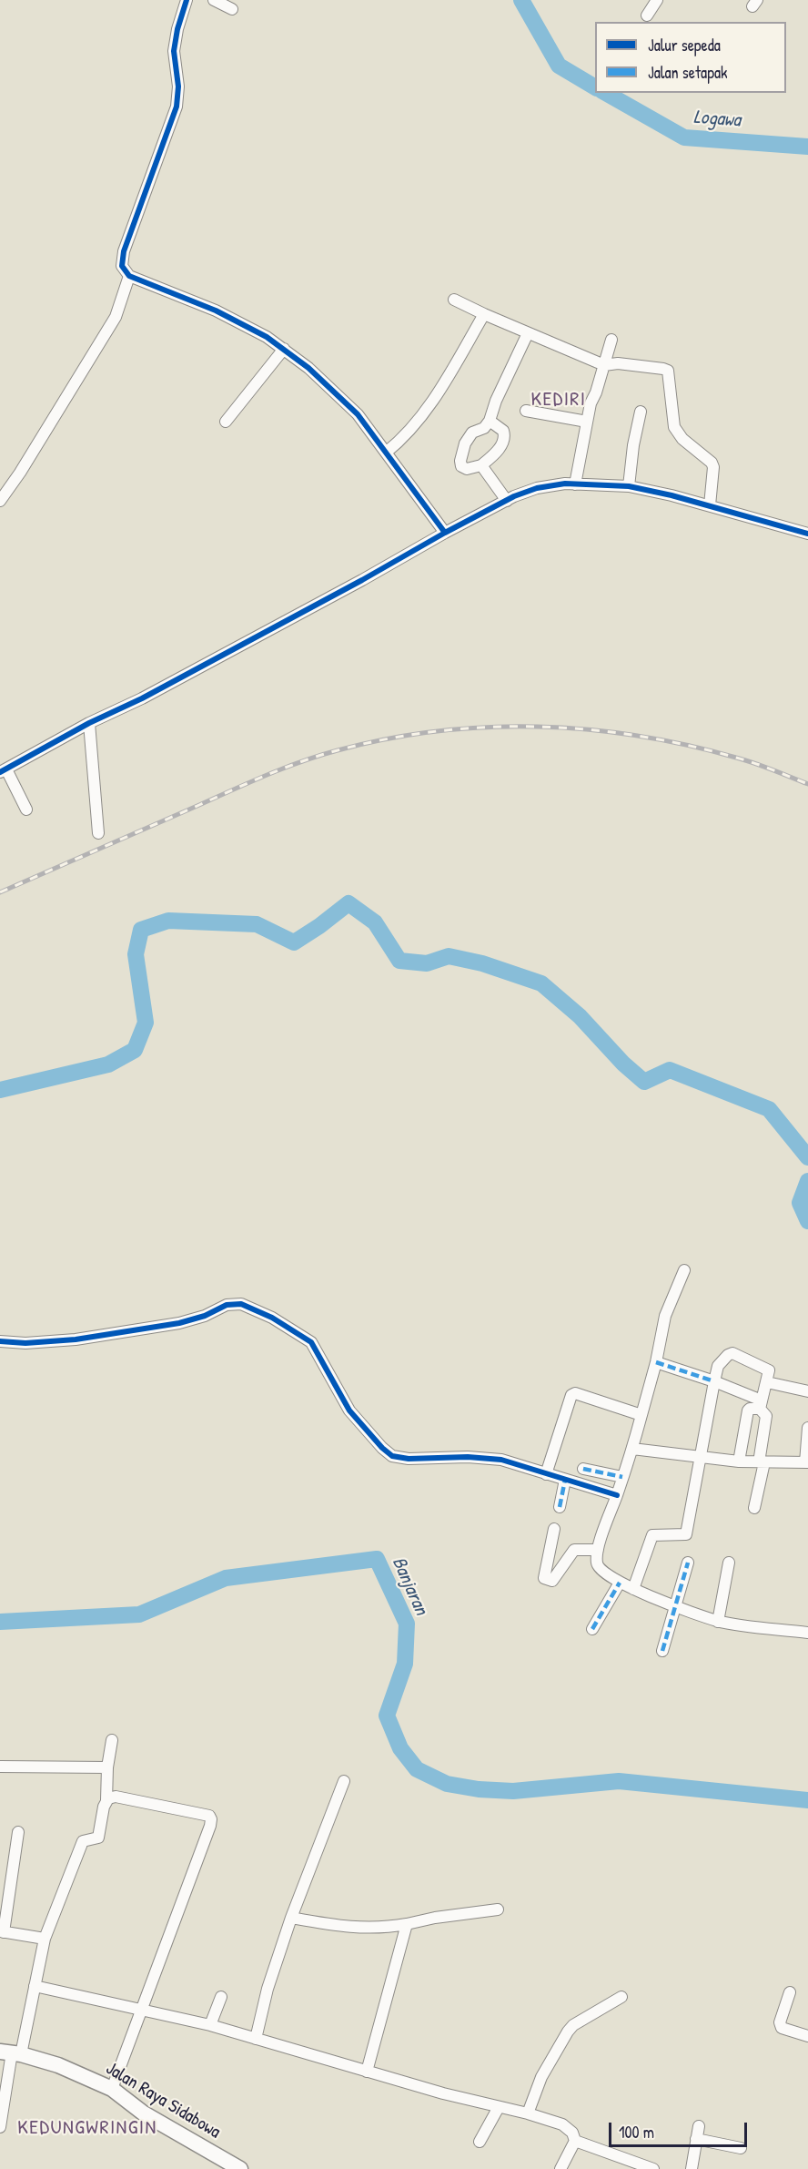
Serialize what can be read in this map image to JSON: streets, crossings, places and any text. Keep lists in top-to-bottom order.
{
  "streets": {
    "highway": ["Jalan Raya Sidabowa"]
  },
  "districts": ["KEDIRI", "KEDUNGWRINGIN"],
  "water": ["Logawa", "Banjaran"],
  "legend": ["Jalur sepeda", "Jalan setapak"],
  "scale_bar": "100 m"
}
